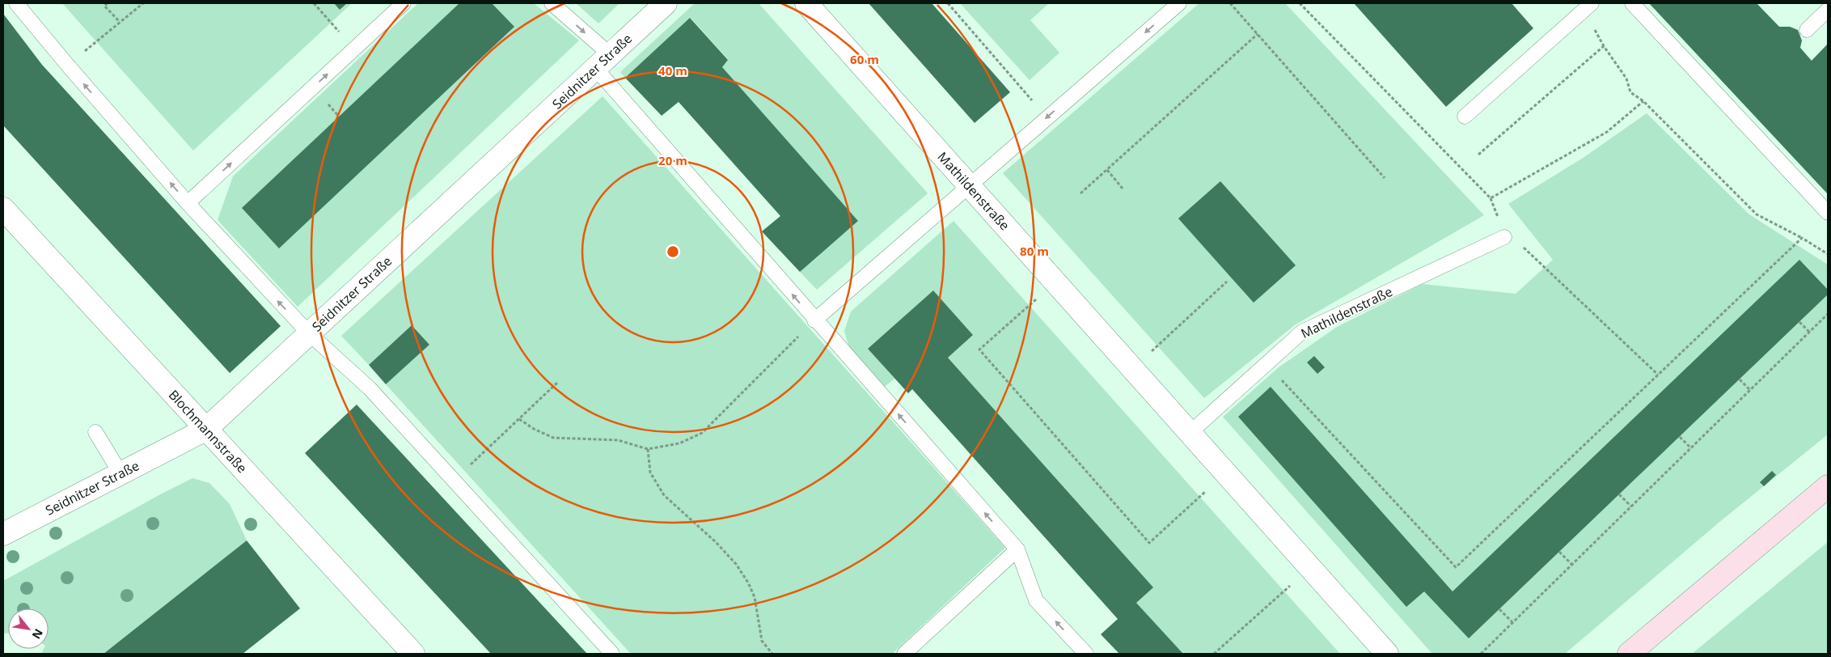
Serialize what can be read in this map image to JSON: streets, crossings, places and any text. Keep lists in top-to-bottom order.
{
  "streets": {
    "street": ["Seidnitzer Straße", "Mathildenstraße", "Blochmannstraße"]
  },
  "crossings": [
    ["Seidnitzer Straße", "Blochmannstraße"]
  ],
  "north": "bottom right",
  "rings": [
    "60 m",
    "40 m",
    "20 m",
    "80 m"
  ]
}
